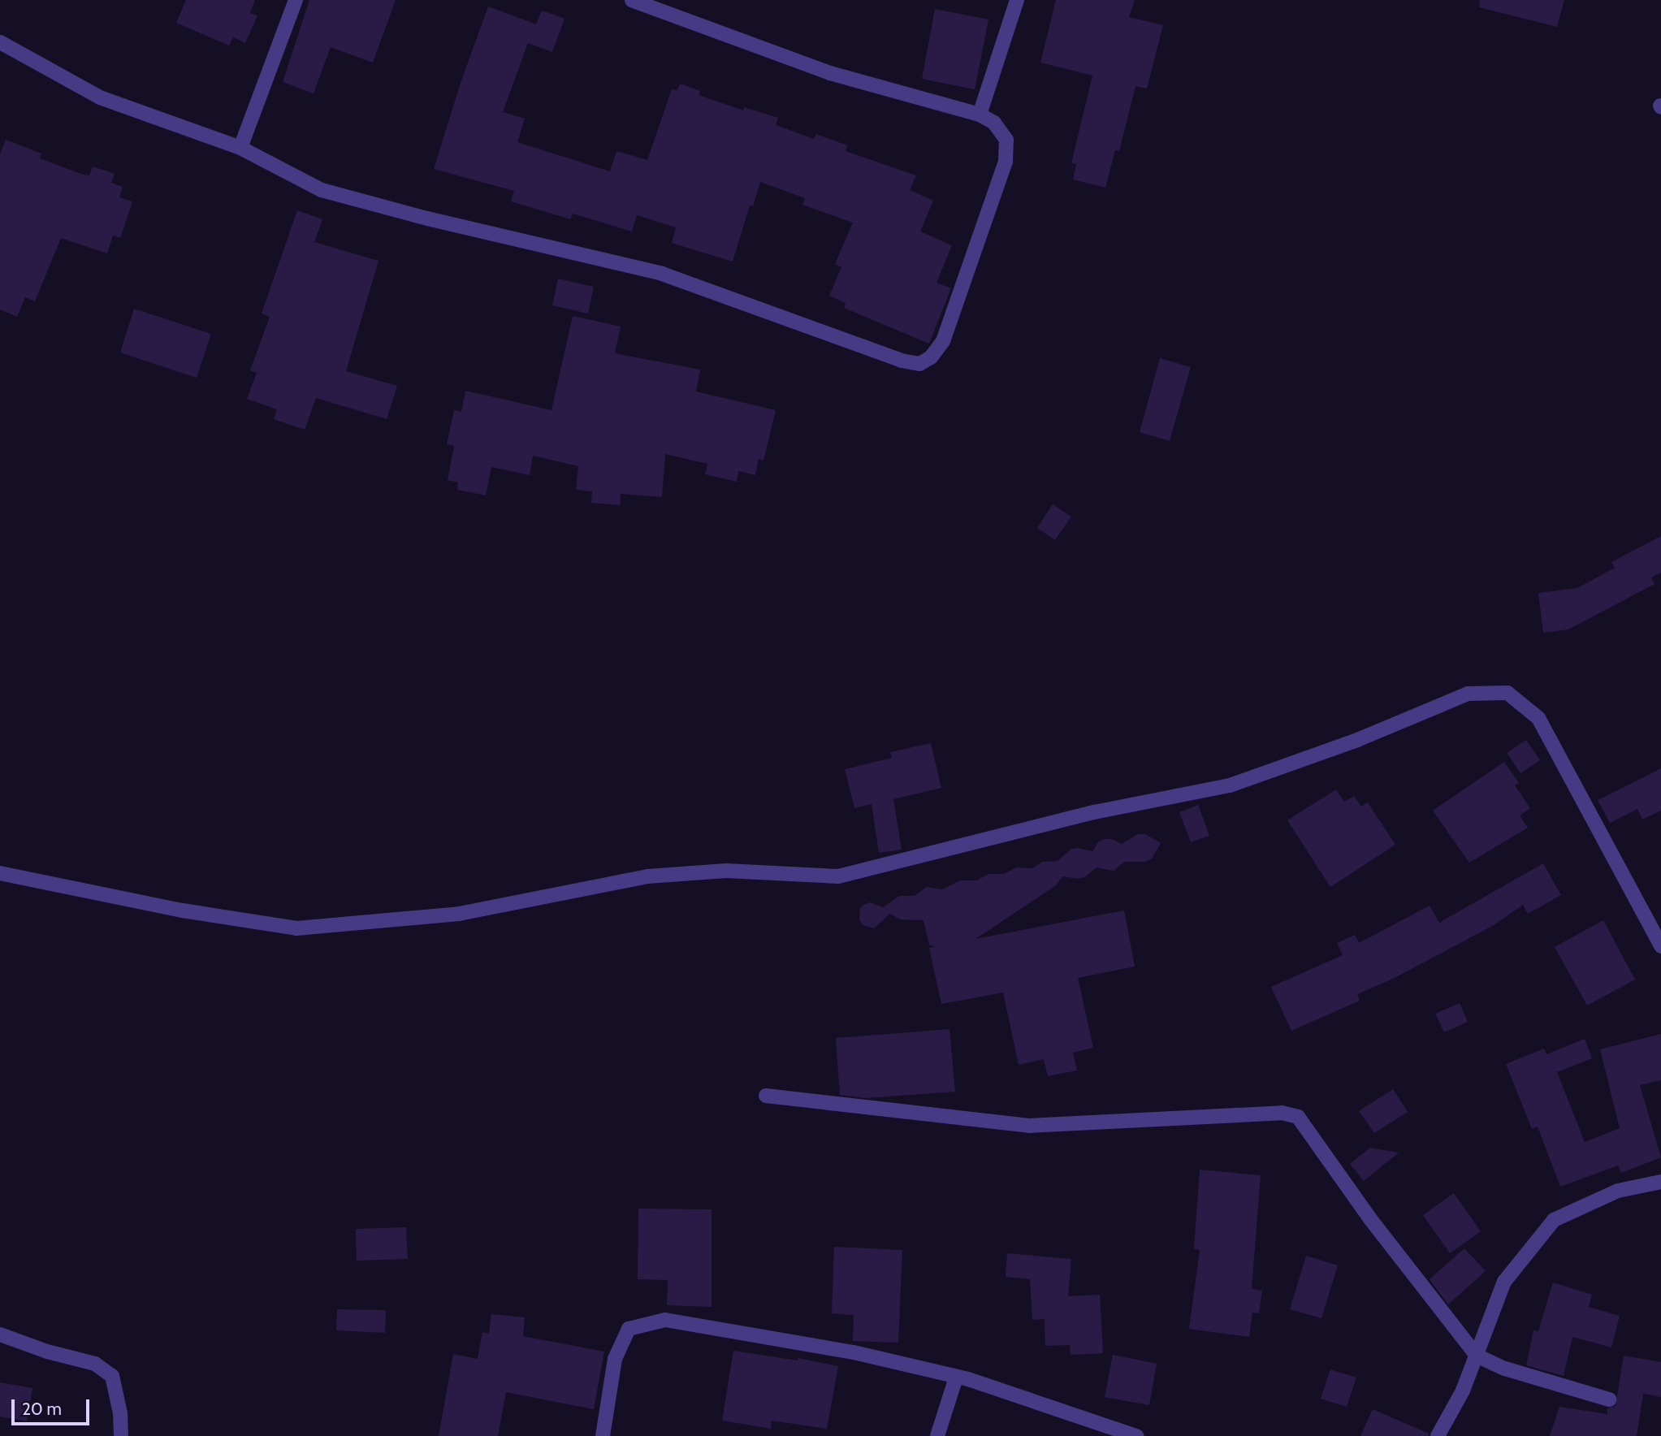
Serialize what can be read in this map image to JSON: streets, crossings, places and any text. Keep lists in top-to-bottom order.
{
  "scale_bar": "20 m"
}
